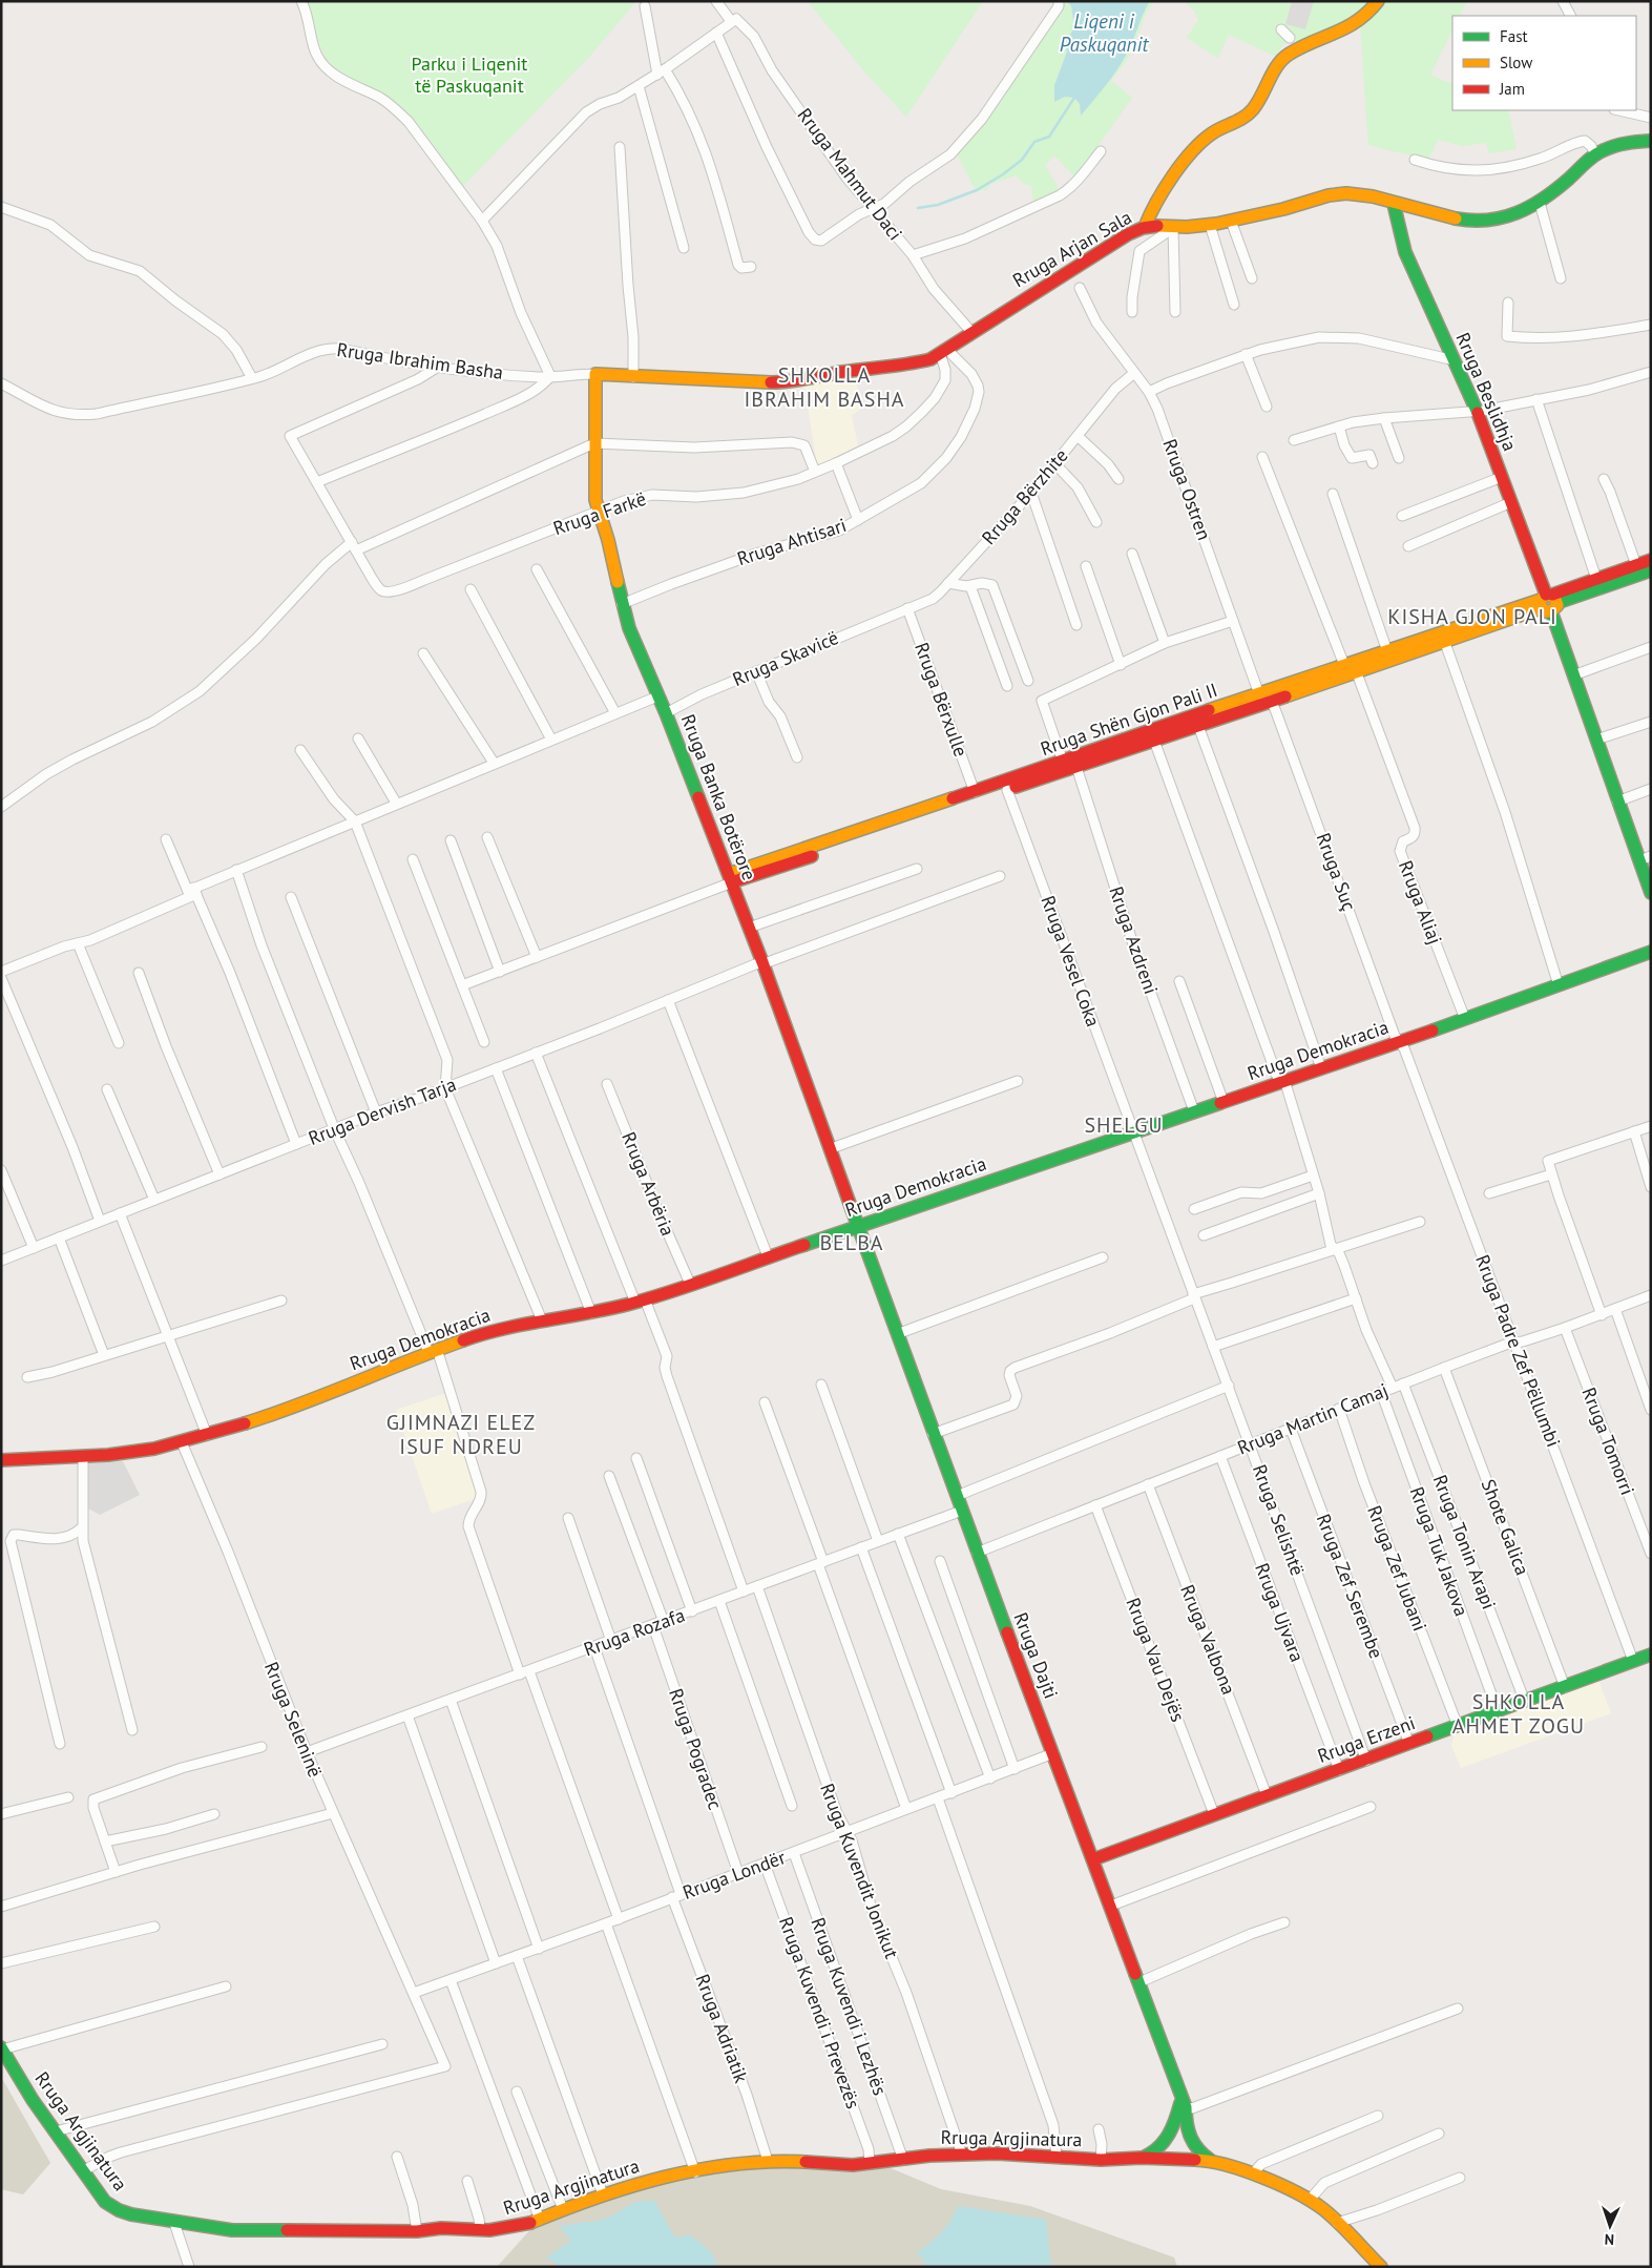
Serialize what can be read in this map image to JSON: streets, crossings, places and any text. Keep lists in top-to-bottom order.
{
  "streets": {
    "street": [
      "Rruga Mahmut Daci",
      "Rruga Arjan Sala",
      "Rruga Ibrahim Basha",
      "Rruga Beslidhja",
      "Rruga Ostren",
      "Rruga Bërzhite",
      "Rruga Farkë",
      "Rruga Ahtisari",
      "Rruga Skavicë",
      "Rruga Bërxulle",
      "Rruga Shën Gjon Pali II",
      "Rruga Banka Botërore",
      "Rruga Suç",
      "Rruga Aliaj",
      "Rruga Azdreni",
      "Rruga Vesel Coka",
      "Rruga Demokracia",
      "Rruga Dervish Tarja",
      "Rruga Arbëria",
      "Rruga Padre Zef Pëllumbi",
      "Rruga Martin Camaj",
      "Rruga Tomorri",
      "Rruga Selishtë",
      "Shote Galica",
      "Rruga Tonin Arapi",
      "Rruga Tuk Jakova",
      "Rruga Zef Jubani",
      "Rruga Zef Serembe",
      "Rruga Ujvara",
      "Rruga Rozafa",
      "Rruga Valbona",
      "Rruga Dajti",
      "Rruga Vau Dejës",
      "Rruga Seleninë",
      "Rruga Erzeni",
      "Rruga Pogradec",
      "Rruga Kuvendit Jonikut",
      "Rruga Londër",
      "Rruga Kuvendi i Lezhës",
      "Rruga Kuvendi i Prevezës",
      "Rruga Adriatik",
      "Rruga Argjinatura"
    ]
  },
  "crossings": [
    ["Rruga Mahmut Daci", "Rruga Arjan Sala"],
    ["Rruga Arjan Sala", "Rruga Ibrahim Basha"],
    ["Rruga Arjan Sala", "Rruga Beslidhja"],
    ["Rruga Arjan Sala", "Rruga Farkë"],
    ["Rruga Arjan Sala", "Rruga Ahtisari"],
    ["Rruga Arjan Sala", "Rruga Banka Botërore"],
    ["Rruga Ibrahim Basha", "Rruga Farkë"],
    ["Rruga Ibrahim Basha", "Rruga Banka Botërore"],
    ["Rruga Beslidhja", "Rruga Shën Gjon Pali II"],
    ["Rruga Ostren", "Rruga Bërzhite"],
    ["Rruga Ostren", "Rruga Shën Gjon Pali II"],
    ["Rruga Bërzhite", "Rruga Skavicë"],
    ["Rruga Bërzhite", "Rruga Bërxulle"],
    ["Rruga Farkë", "Rruga Ahtisari"],
    ["Rruga Farkë", "Rruga Banka Botërore"],
    ["Rruga Ahtisari", "Rruga Banka Botërore"],
    ["Rruga Skavicë", "Rruga Bërxulle"],
    ["Rruga Skavicë", "Rruga Banka Botërore"],
    ["Rruga Bërxulle", "Rruga Shën Gjon Pali II"],
    ["Rruga Shën Gjon Pali II", "Rruga Banka Botërore"],
    ["Rruga Shën Gjon Pali II", "Rruga Suç"],
    ["Rruga Shën Gjon Pali II", "Rruga Aliaj"],
    ["Rruga Shën Gjon Pali II", "Rruga Azdreni"],
    ["Rruga Shën Gjon Pali II", "Rruga Vesel Coka"],
    ["Rruga Banka Botërore", "Rruga Demokracia"],
    ["Rruga Banka Botërore", "Rruga Dervish Tarja"],
    ["Rruga Banka Botërore", "Rruga Dajti"],
    ["Rruga Suç", "Rruga Demokracia"],
    ["Rruga Suç", "Rruga Padre Zef Pëllumbi"],
    ["Rruga Aliaj", "Rruga Demokracia"],
    ["Rruga Azdreni", "Rruga Demokracia"],
    ["Rruga Vesel Coka", "Rruga Demokracia"],
    ["Rruga Vesel Coka", "Rruga Selishtë"],
    ["Rruga Demokracia", "Rruga Arbëria"],
    ["Rruga Demokracia", "Rruga Padre Zef Pëllumbi"],
    ["Rruga Demokracia", "Rruga Selishtë"],
    ["Rruga Demokracia", "Rruga Dajti"],
    ["Rruga Demokracia", "Rruga Seleninë"],
    ["Rruga Padre Zef Pëllumbi", "Rruga Martin Camaj"],
    ["Rruga Padre Zef Pëllumbi", "Rruga Erzeni"],
    ["Rruga Martin Camaj", "Rruga Tomorri"],
    ["Rruga Martin Camaj", "Rruga Selishtë"],
    ["Rruga Martin Camaj", "Shote Galica"],
    ["Rruga Martin Camaj", "Rruga Tonin Arapi"],
    ["Rruga Martin Camaj", "Rruga Tuk Jakova"],
    ["Rruga Martin Camaj", "Rruga Zef Jubani"],
    ["Rruga Martin Camaj", "Rruga Zef Serembe"],
    ["Rruga Martin Camaj", "Rruga Ujvara"],
    ["Rruga Martin Camaj", "Rruga Valbona"],
    ["Rruga Martin Camaj", "Rruga Dajti"],
    ["Rruga Martin Camaj", "Rruga Vau Dejës"],
    ["Rruga Selishtë", "Rruga Erzeni"],
    ["Shote Galica", "Rruga Erzeni"],
    ["Rruga Tonin Arapi", "Rruga Erzeni"],
    ["Rruga Tuk Jakova", "Rruga Erzeni"],
    ["Rruga Zef Jubani", "Rruga Erzeni"],
    ["Rruga Zef Serembe", "Rruga Erzeni"],
    ["Rruga Ujvara", "Rruga Erzeni"],
    ["Rruga Rozafa", "Rruga Dajti"],
    ["Rruga Rozafa", "Rruga Seleninë"],
    ["Rruga Rozafa", "Rruga Pogradec"],
    ["Rruga Rozafa", "Rruga Kuvendit Jonikut"],
    ["Rruga Rozafa", "Rruga Adriatik"],
    ["Rruga Valbona", "Rruga Erzeni"],
    ["Rruga Dajti", "Rruga Erzeni"],
    ["Rruga Dajti", "Rruga Londër"],
    ["Rruga Dajti", "Rruga Argjinatura"],
    ["Rruga Vau Dejës", "Rruga Erzeni"],
    ["Rruga Seleninë", "Rruga Londër"],
    ["Rruga Seleninë", "Rruga Argjinatura"],
    ["Rruga Pogradec", "Rruga Londër"],
    ["Rruga Kuvendit Jonikut", "Rruga Londër"],
    ["Rruga Kuvendit Jonikut", "Rruga Argjinatura"],
    ["Rruga Londër", "Rruga Kuvendi i Lezhës"],
    ["Rruga Londër", "Rruga Kuvendi i Prevezës"],
    ["Rruga Londër", "Rruga Adriatik"],
    ["Rruga Kuvendi i Lezhës", "Rruga Argjinatura"],
    ["Rruga Kuvendi i Prevezës", "Rruga Argjinatura"],
    ["Rruga Adriatik", "Rruga Argjinatura"]
  ],
  "districts": [
    "SHKOLLA IBRAHIM BASHA",
    "KISHA GJON PALI",
    "SHELGU",
    "BELBA",
    "GJIMNAZI ELEZ ISUF NDREU",
    "SHKOLLA AHMET ZOGU"
  ],
  "water": ["Liqeni i Paskuqanit"],
  "parks": ["Parku i Liqenit të Paskuqanit"],
  "legend": ["Fast", "Slow", "Jam"],
  "north": "bottom"
}
